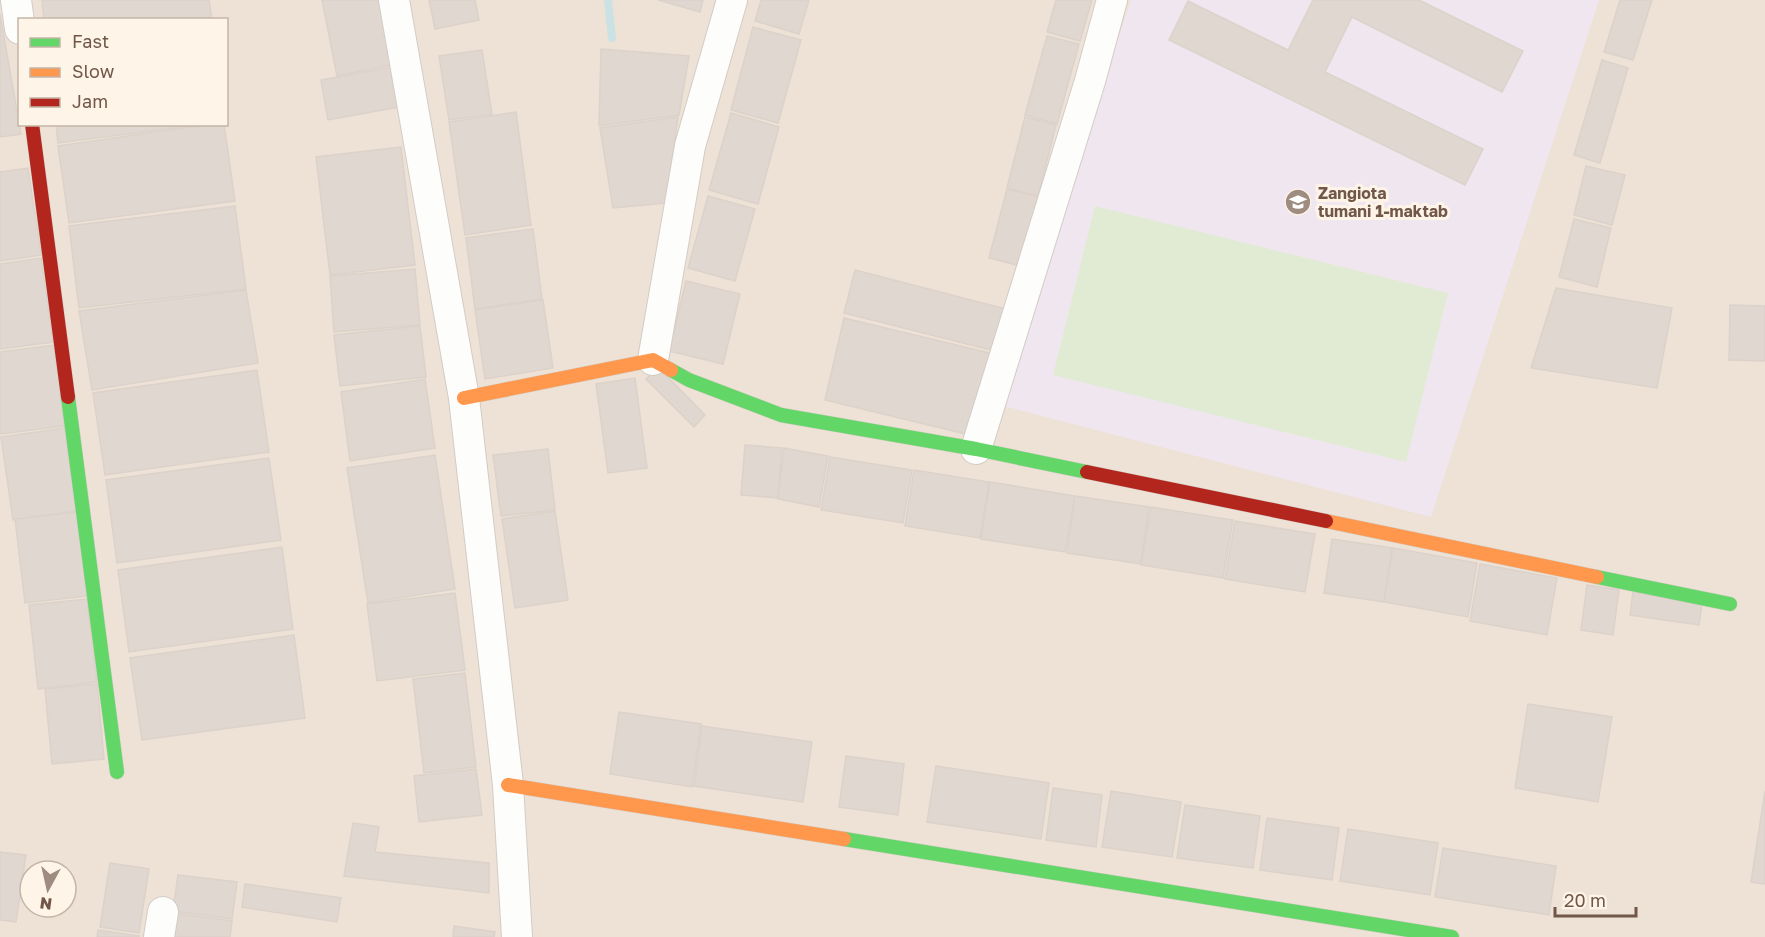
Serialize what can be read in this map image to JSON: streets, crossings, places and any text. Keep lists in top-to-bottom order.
{
  "places": {
    "school or university": ["Zangiota tumani 1-maktab"]
  },
  "legend": ["Fast", "Slow", "Jam"],
  "scale_bar": "20 m",
  "north": "bottom"
}
